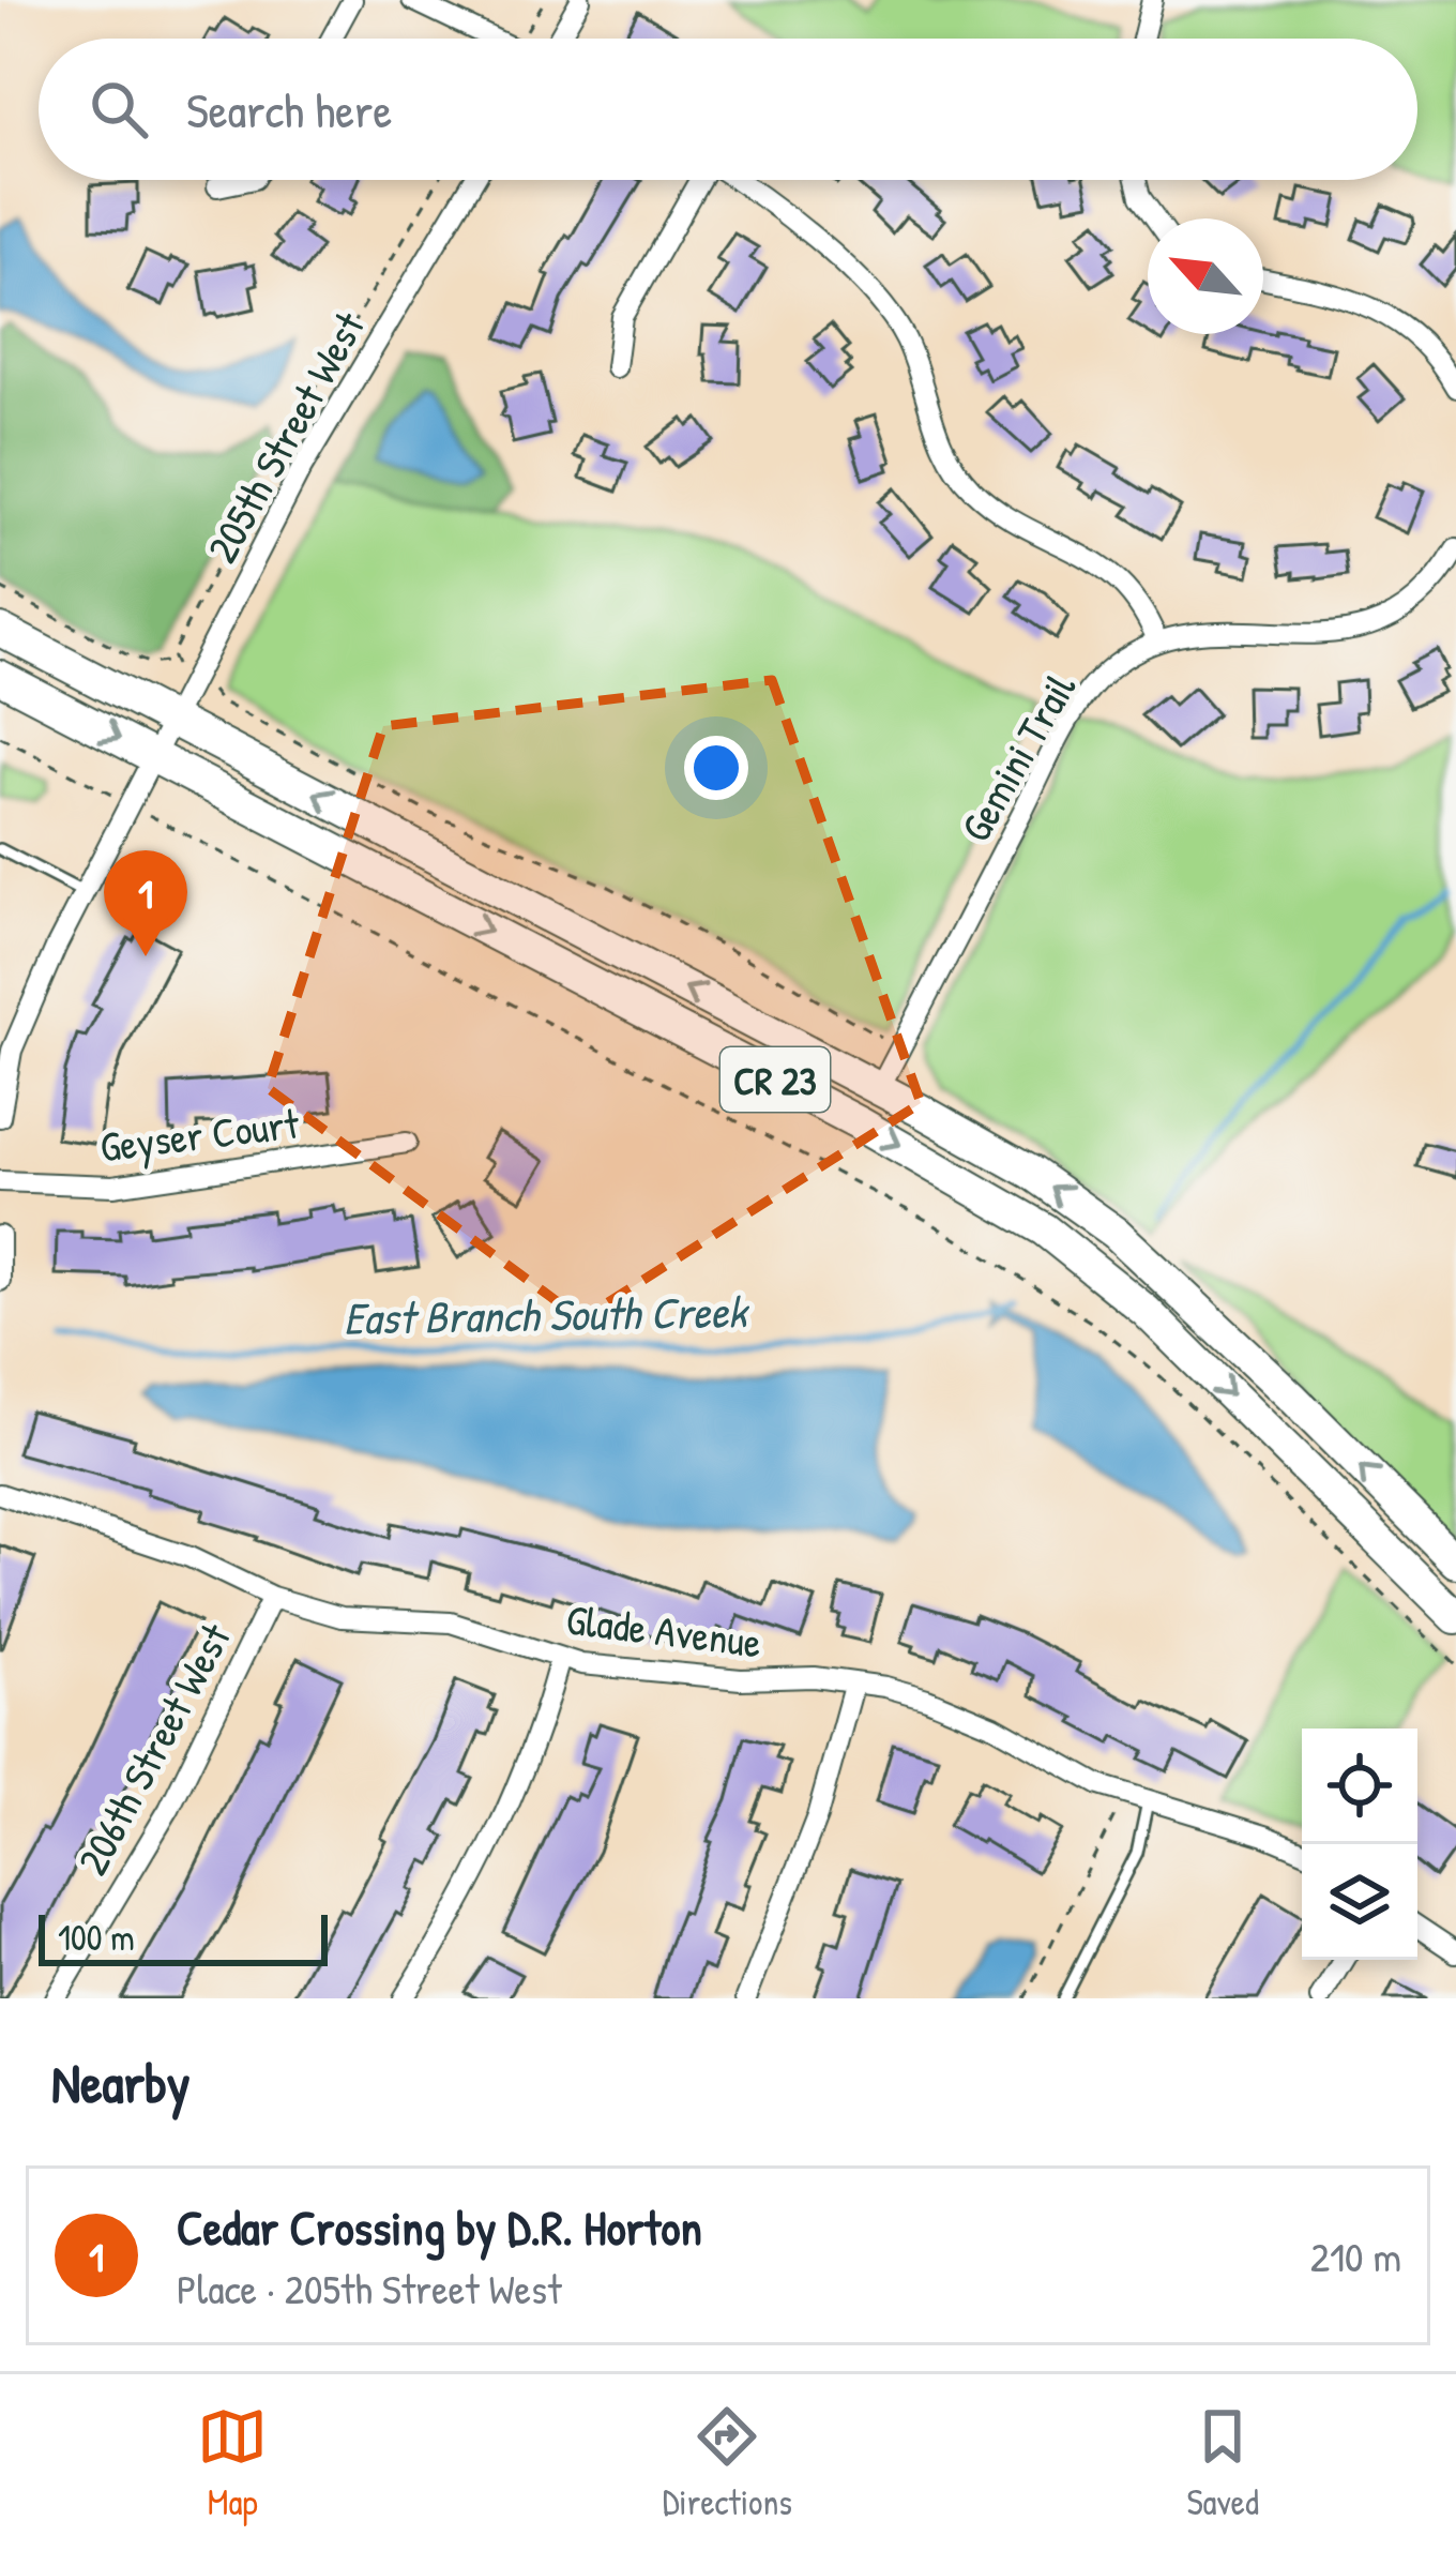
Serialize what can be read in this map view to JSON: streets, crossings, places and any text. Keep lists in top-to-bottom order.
{
  "streets": {
    "main road": ["CR 23"],
    "street": [
      "205th Street West",
      "Gemini Trail",
      "Geyser Court",
      "Glade Avenue",
      "206th Street West"
    ]
  },
  "crossings": [
    ["205th Street West", "CR 23"],
    ["Gemini Trail", "CR 23"],
    ["Glade Avenue", "206th Street West"]
  ],
  "water": ["East Branch South Creek"],
  "scale_bar": "100 m",
  "north": "top left",
  "page": {
    "search": "Search here",
    "pins": "1",
    "scale": "100 m",
    "heading": "Nearby",
    "list": [
      {
        "mark": "1",
        "name": "Cedar Crossing by D.R. Horton",
        "note": "Place · 205th Street West",
        "value": "210 m"
      }
    ],
    "nav": ["Map", "Directions", "Saved"]
  }
}
